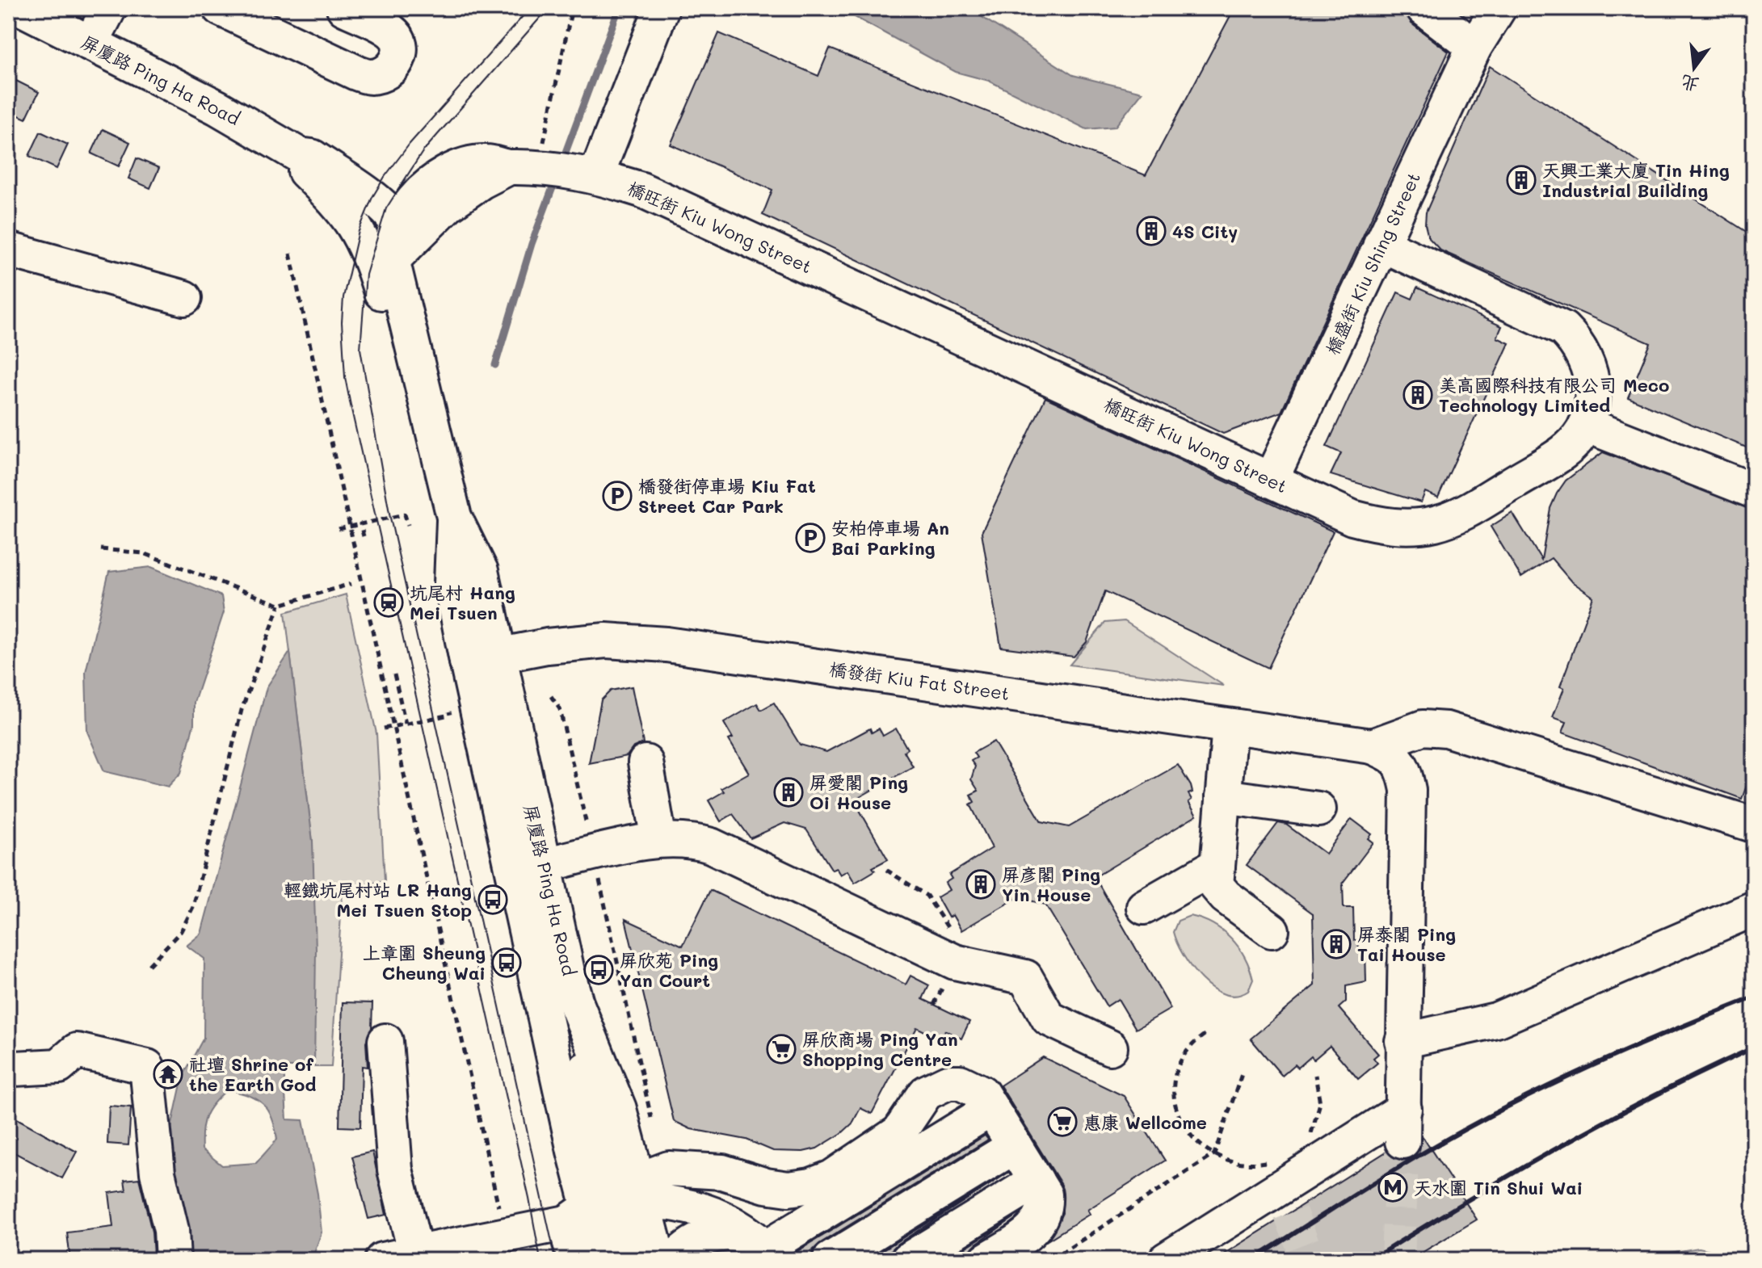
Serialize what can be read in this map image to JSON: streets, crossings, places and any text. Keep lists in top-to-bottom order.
{
  "streets": {
    "street": [
      "屏廈路 Ping Ha Road",
      "橋旺街 Kiu Wong Street",
      "橋盛街 Kiu Shing Street",
      "橋發街 Kiu Fat Street"
    ]
  },
  "crossings": [
    ["屏廈路 Ping Ha Road", "橋旺街 Kiu Wong Street"],
    ["屏廈路 Ping Ha Road", "橋發街 Kiu Fat Street"],
    ["橋旺街 Kiu Wong Street", "橋盛街 Kiu Shing Street"]
  ],
  "places": {
    "building": [
      "天興工業大廈 Tin Hing Industrial Building",
      "4S City",
      "美高國際科技有限公司 Meco Technology Limited",
      "屏愛閣 Ping Oi House",
      "屏彥閣 Ping Yin House",
      "屏泰閣 Ping Tai House"
    ],
    "parking": ["橋發街停車場 Kiu Fat Street Car Park", "安柏停車場 An Bai Parking"],
    "station": ["坑尾村 Hang Mei Tsuen"],
    "bus stop": ["輕鐵坑尾村站 LR Hang Mei Tsuen Stop", "上章圍 Sheung Cheung Wai", "屏欣苑 Ping Yan Court"],
    "supermarket": ["屏欣商場 Ping Yan Shopping Centre", "惠康 Wellcome"],
    "temple": ["社壇 Shrine of the Earth God"],
    "metro station": ["天水圍 Tin Shui Wai"]
  },
  "north": "bottom"
}
